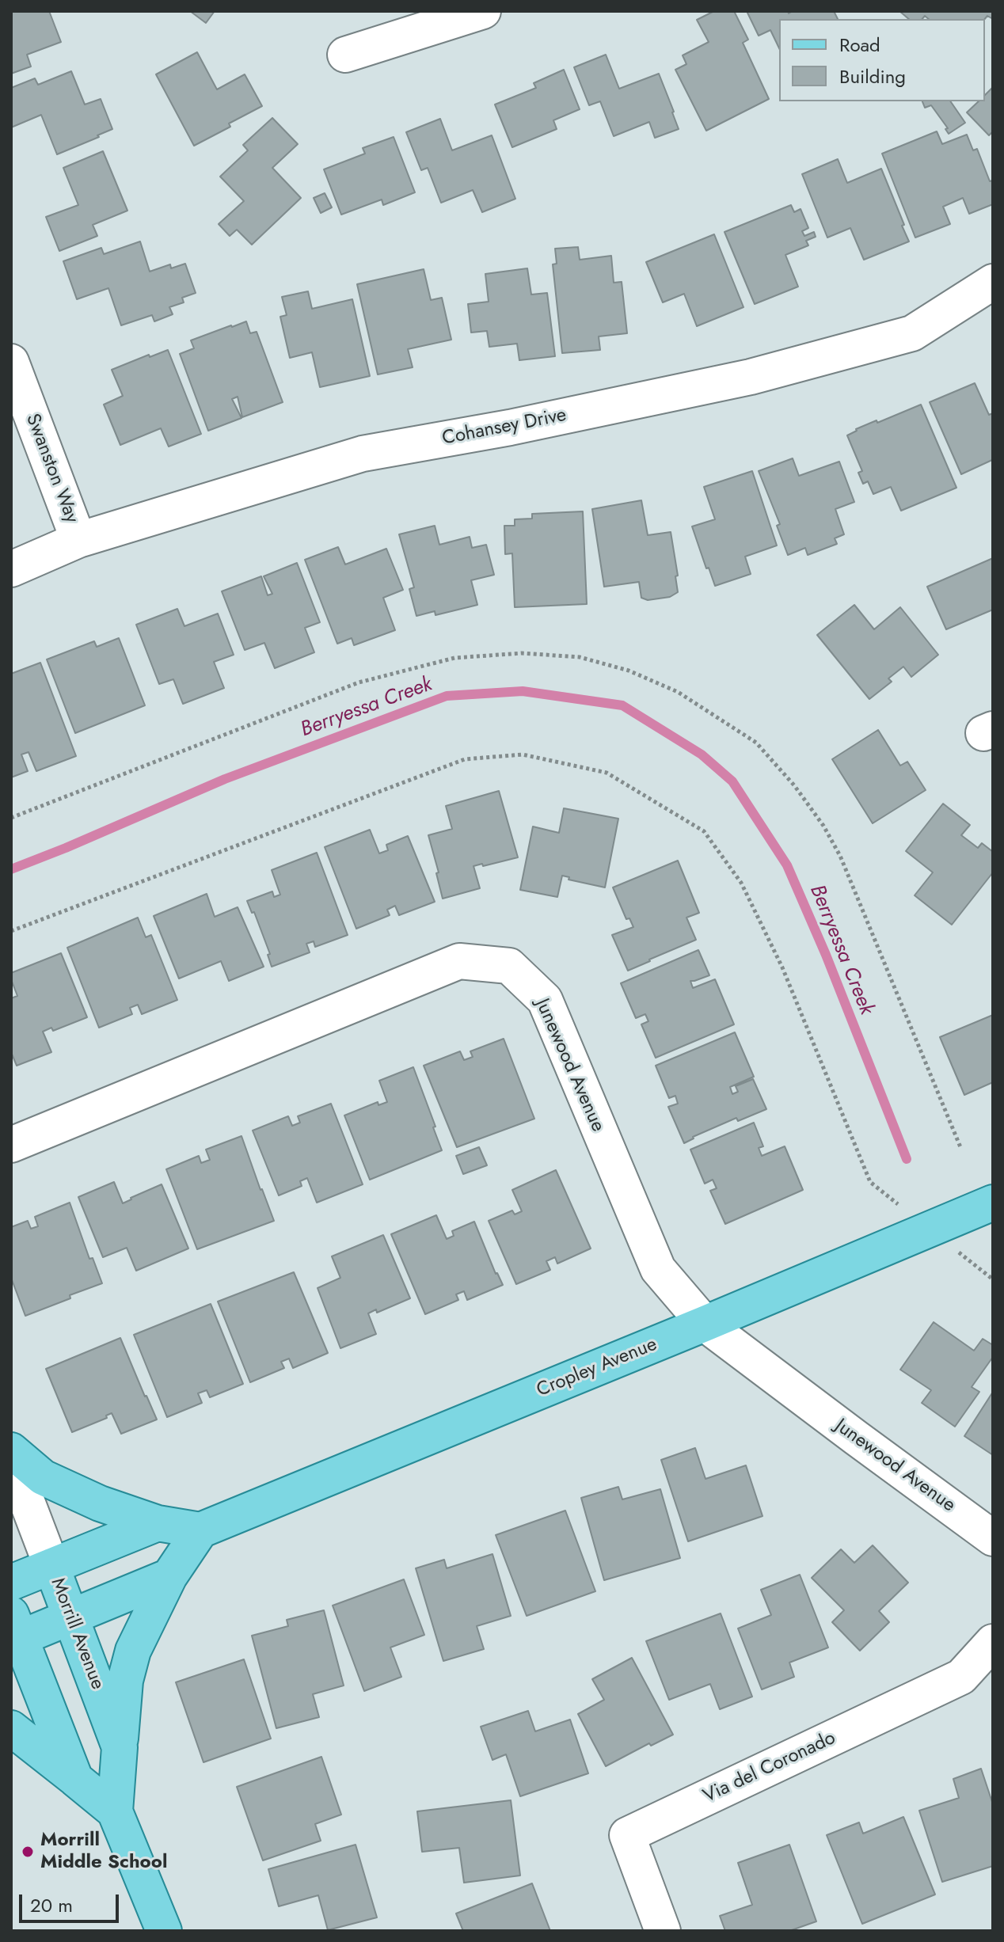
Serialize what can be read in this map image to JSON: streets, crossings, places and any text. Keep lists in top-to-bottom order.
{
  "streets": {
    "main road": ["Cropley Avenue", "Morrill Avenue"],
    "street": [
      "Cohansey Drive",
      "Swanston Way",
      "Junewood Avenue",
      "Via del Coronado"
    ]
  },
  "crossings": [
    ["Cohansey Drive", "Swanston Way"],
    ["Junewood Avenue", "Cropley Avenue"]
  ],
  "water": ["Berryessa Creek"],
  "places": ["Morrill Middle School"],
  "legend": ["Road", "Building"],
  "scale_bar": "20 m"
}
